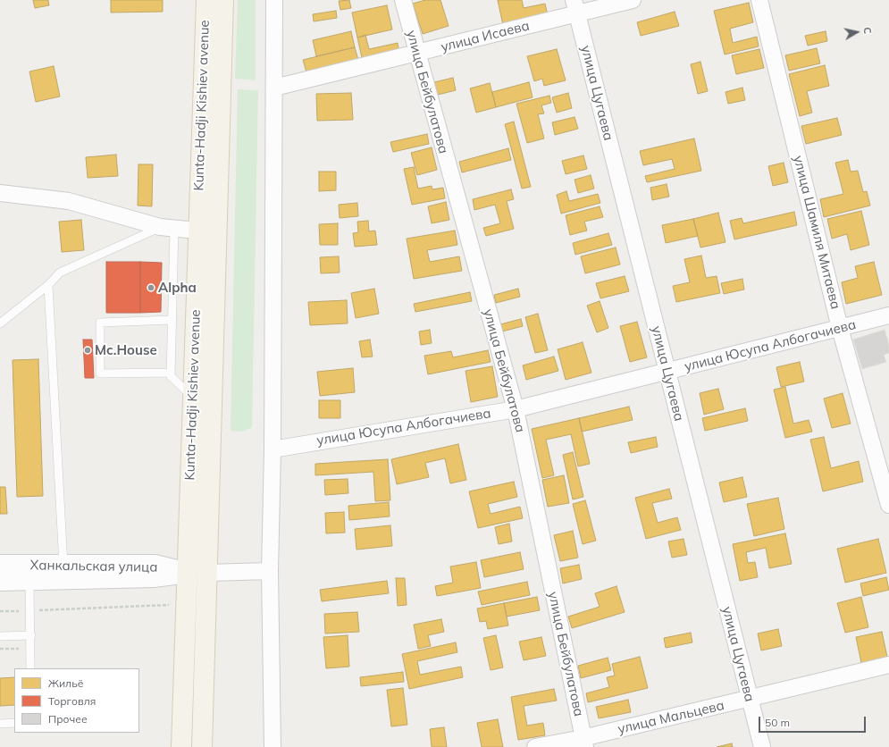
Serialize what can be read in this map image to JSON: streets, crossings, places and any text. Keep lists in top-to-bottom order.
{
  "streets": {
    "main road": ["Kunta-Hadji Kishiev avenue"],
    "street": [
      "улица Исаева",
      "улица Бейбулатова",
      "улица Цугаева",
      "улица Шамиля Митаева",
      "улица Юсупа Албогачиева",
      "Ханкальская улица",
      "улица Мальцева"
    ]
  },
  "crossings": [
    ["улица Исаева", "улица Бейбулатова"],
    ["улица Исаева", "улица Цугаева"],
    ["улица Бейбулатова", "улица Юсупа Албогачиева"],
    ["улица Бейбулатова", "улица Мальцева"],
    ["улица Цугаева", "улица Юсупа Албогачиева"],
    ["улица Цугаева", "улица Мальцева"],
    ["Kunta-Hadji Kishiev avenue", "Ханкальская улица"],
    ["улица Шамиля Митаева", "улица Юсупа Албогачиева"]
  ],
  "places": ["Alpha", "Mc.House"],
  "legend": ["Жильё", "Торговля", "Прочее"],
  "scale_bar": "50 m",
  "north": "right"
}
